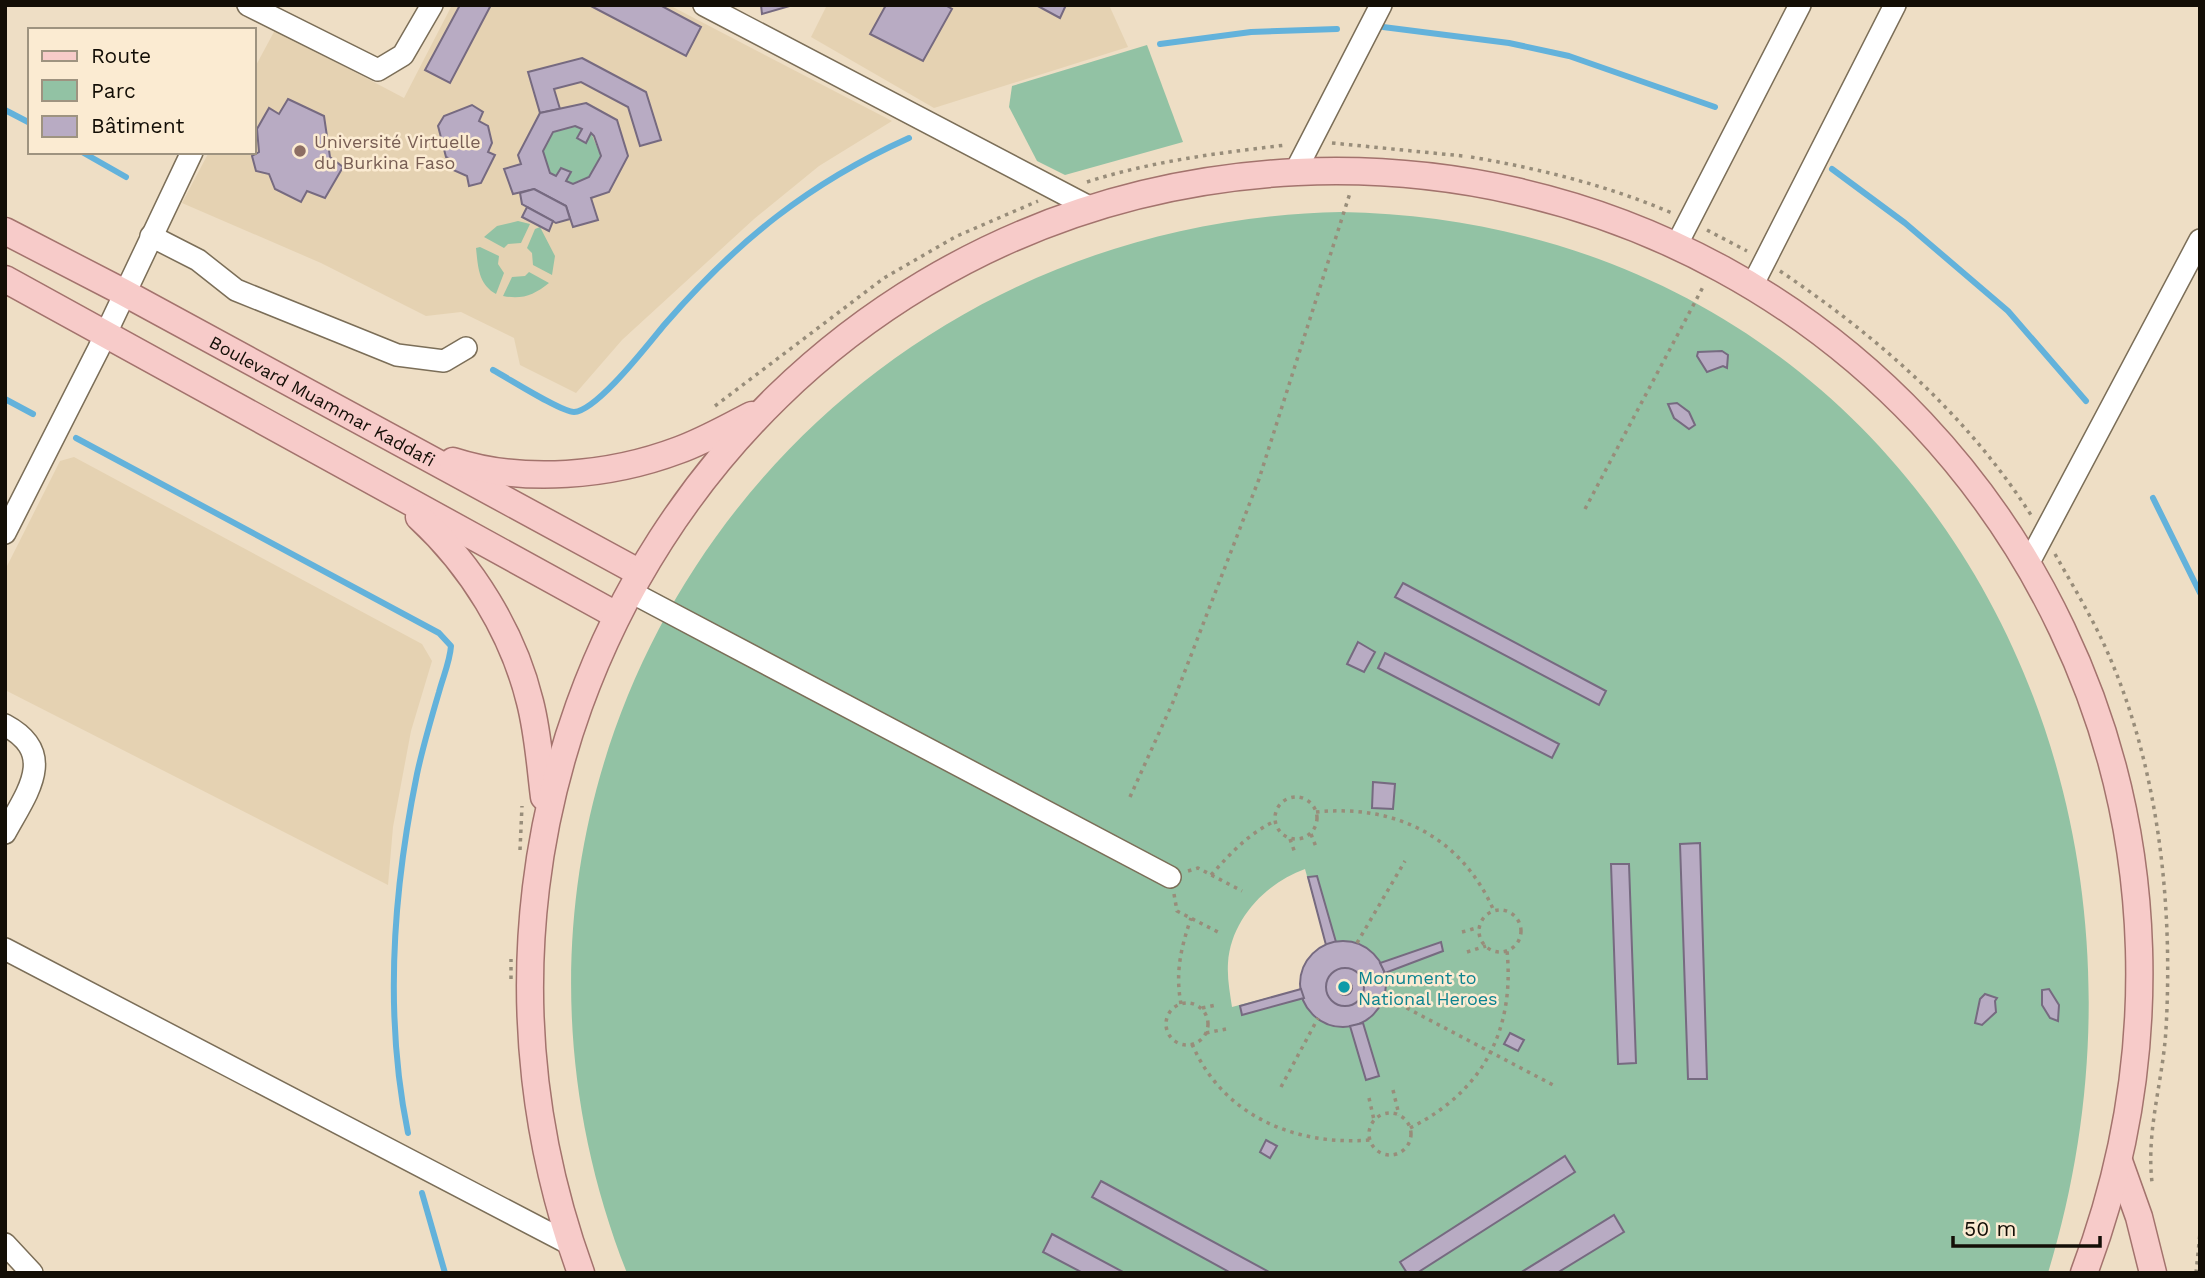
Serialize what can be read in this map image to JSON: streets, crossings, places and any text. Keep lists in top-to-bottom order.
{
  "streets": {
    "main road": ["Boulevard Muammar Kaddafi"]
  },
  "places": ["Université Virtuelle du Burkina Faso", "Monument to National Heroes"],
  "legend": ["Route", "Parc", "Bâtiment"],
  "scale_bar": "50 m"
}
